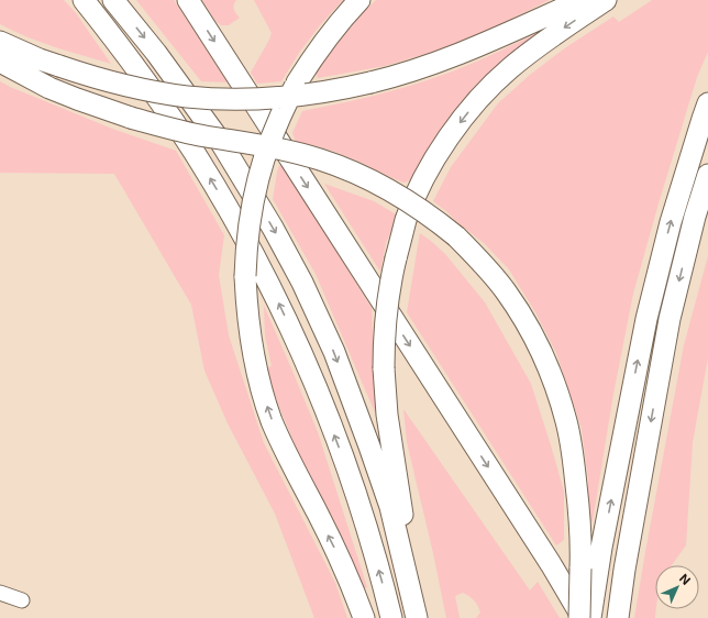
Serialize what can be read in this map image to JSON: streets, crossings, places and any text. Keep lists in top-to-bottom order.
{
  "north": "top right"
}
